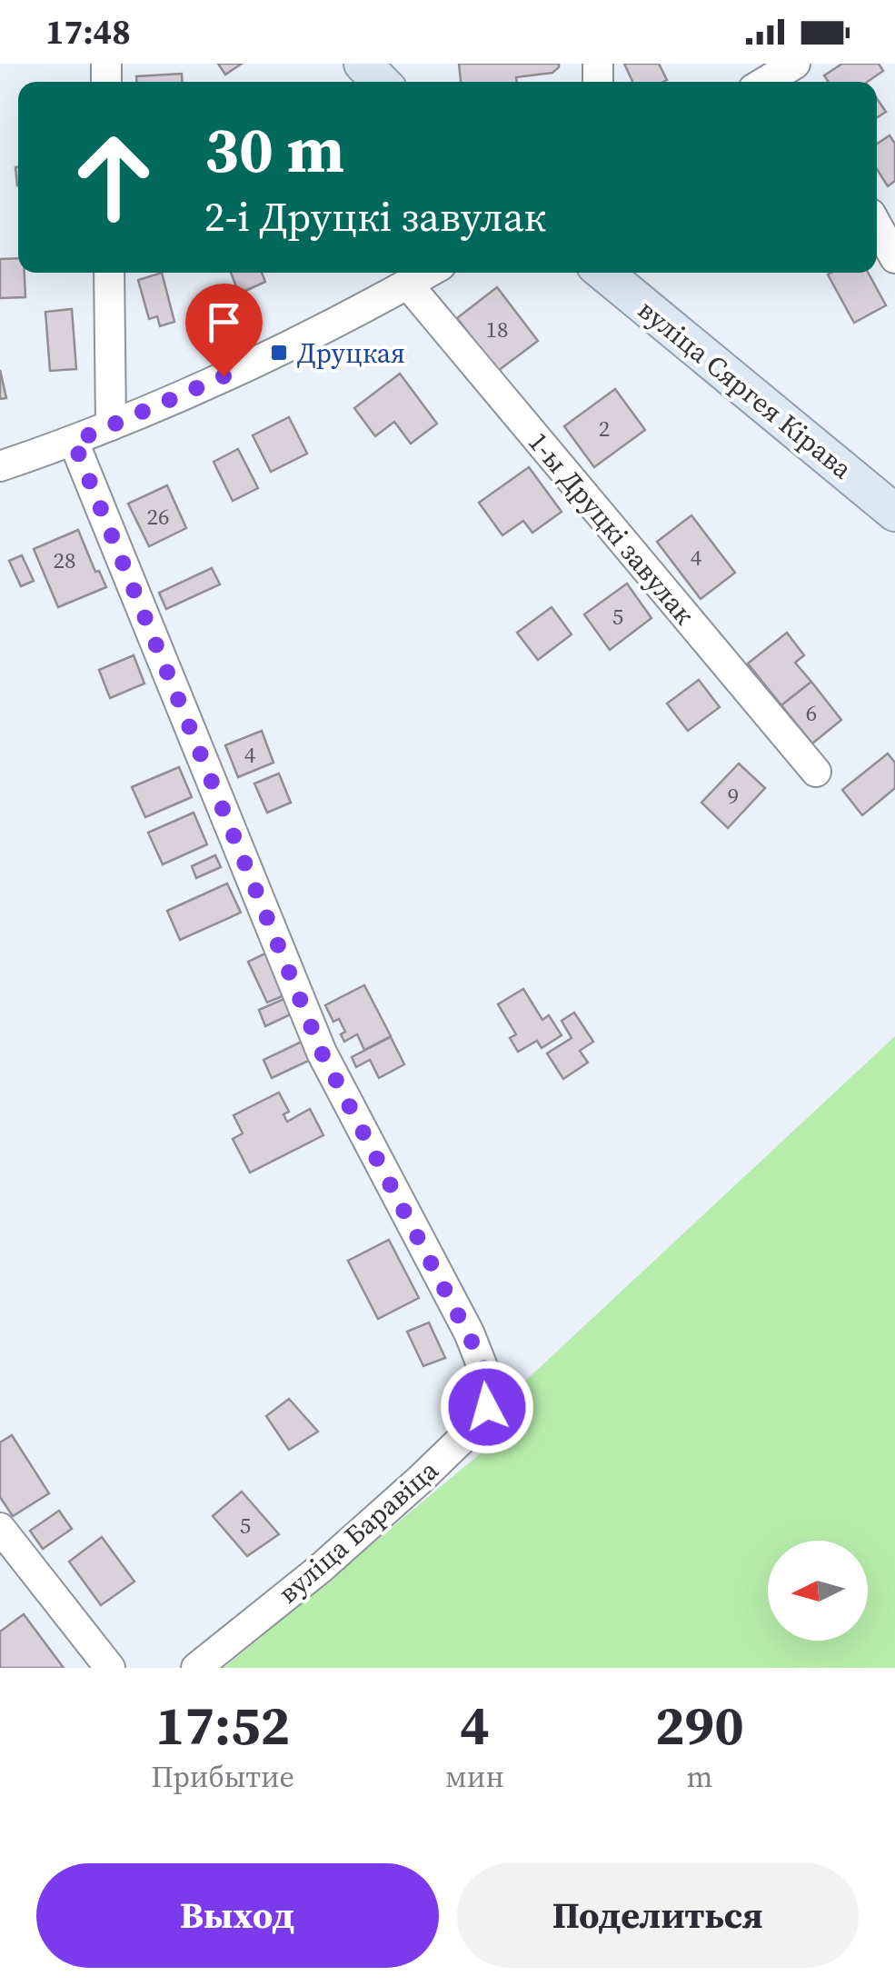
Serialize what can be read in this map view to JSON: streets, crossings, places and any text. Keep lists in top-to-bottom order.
{
  "streets": {
    "main road": ["вуліца Сяргея Кірава"],
    "street": ["1-ы Друцкі завулак", "вуліца Баравіца"]
  },
  "places": {
    "transit": ["Друцкая"]
  },
  "house_numbers": [
    "18",
    "2",
    "26",
    "4",
    "28",
    "5",
    "6",
    "4",
    "9",
    "5"
  ],
  "north": "left",
  "page": {
    "status": "17:48",
    "turn": ["30 m", "2-і Друцкі завулак"],
    "eta": [
      "17:52",
      "Прибытие",
      "4",
      "мин",
      "290",
      "m"
    ],
    "buttons": ["Выход", "Поделиться"]
  }
}
